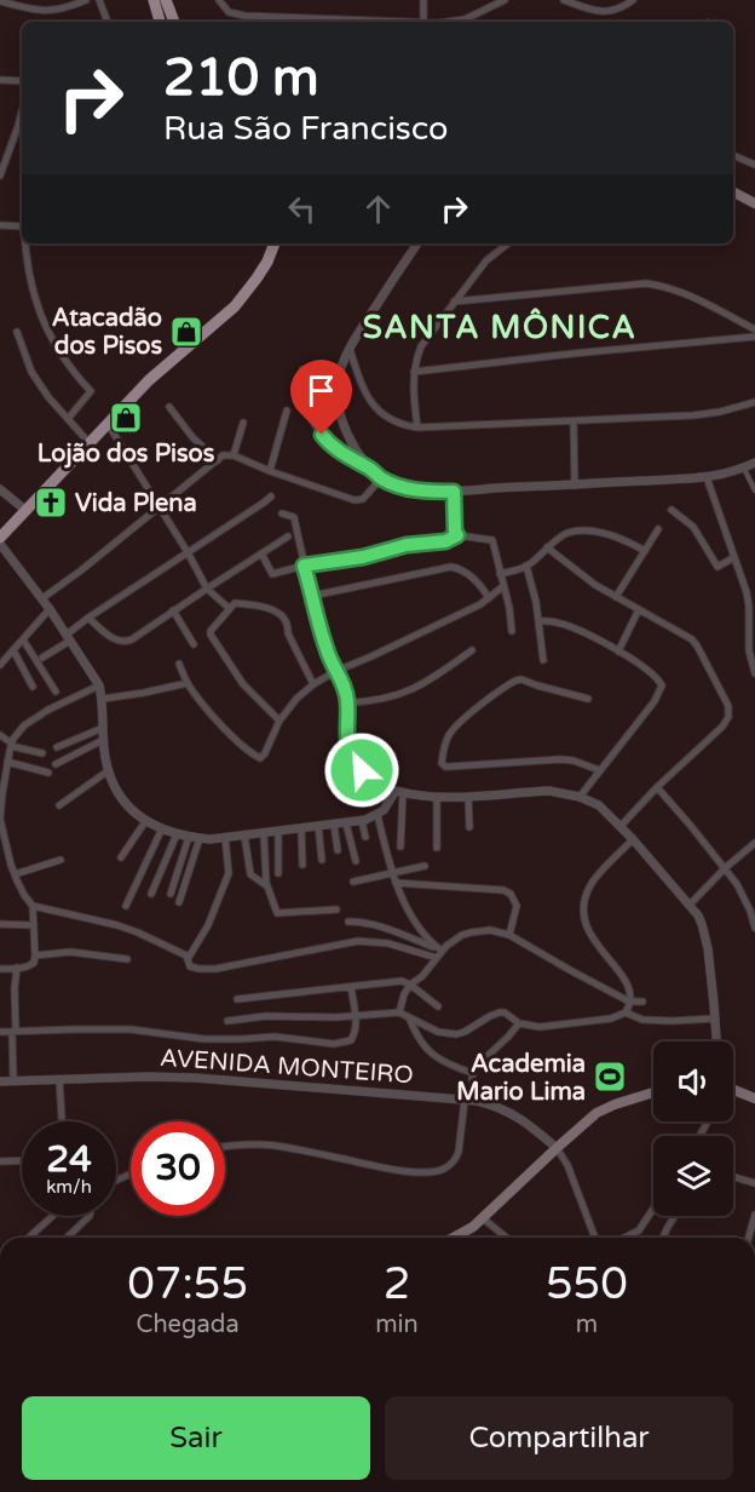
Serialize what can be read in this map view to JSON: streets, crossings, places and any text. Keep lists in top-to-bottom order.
{
  "streets": {
    "street": ["AVENIDA MONTEIRO"]
  },
  "districts": ["SANTA MÔNICA"],
  "places": {
    "shop": ["Atacadão dos Pisos", "Lojão dos Pisos"],
    "church": ["Vida Plena"],
    "sports": ["Academia Mario Lima"]
  },
  "page": {
    "turn": ["210 m", "Rua São Francisco"],
    "speed": "24 km/h",
    "limit": "30",
    "eta": [
      "07:55",
      "Chegada",
      "2",
      "min",
      "550",
      "m"
    ],
    "buttons": ["Sair", "Compartilhar"]
  }
}
